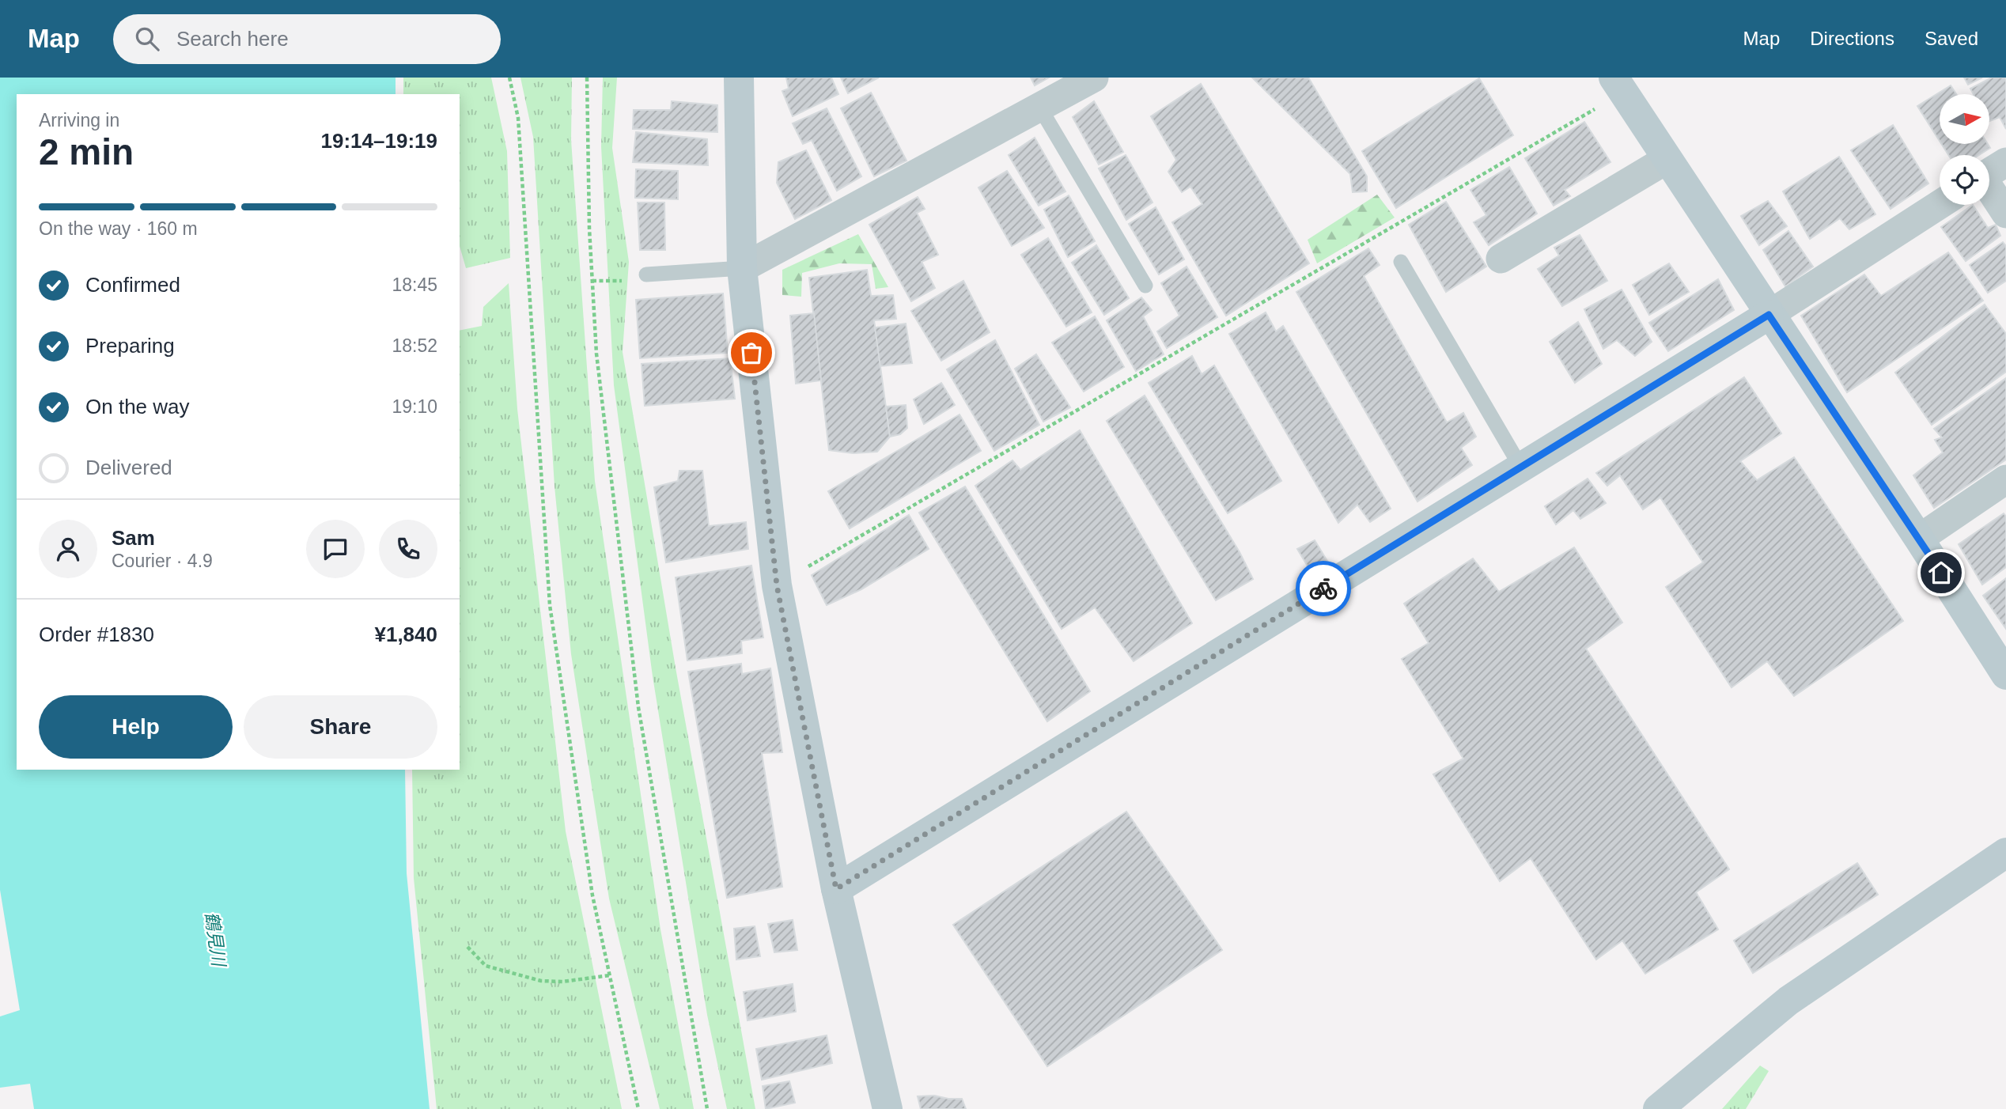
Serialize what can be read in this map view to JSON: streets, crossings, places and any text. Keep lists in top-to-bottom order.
{
  "water": ["鶴見川"],
  "north": "right",
  "page": {
    "header": "Map",
    "search": "Search here",
    "nav": ["Map", "Directions", "Saved"],
    "heading": ["2 min", "Arriving in", "19:14–19:19"],
    "panel": [
      "Sam",
      "Courier · 4.9",
      "Order #1830",
      "¥1,840"
    ],
    "bar": "On the way · 160 m",
    "list": [
      ["Confirmed", "18:45"],
      ["Preparing", "18:52"],
      ["On the way", "19:10"],
      "Delivered"
    ],
    "buttons": ["Help", "Share"]
  }
}
